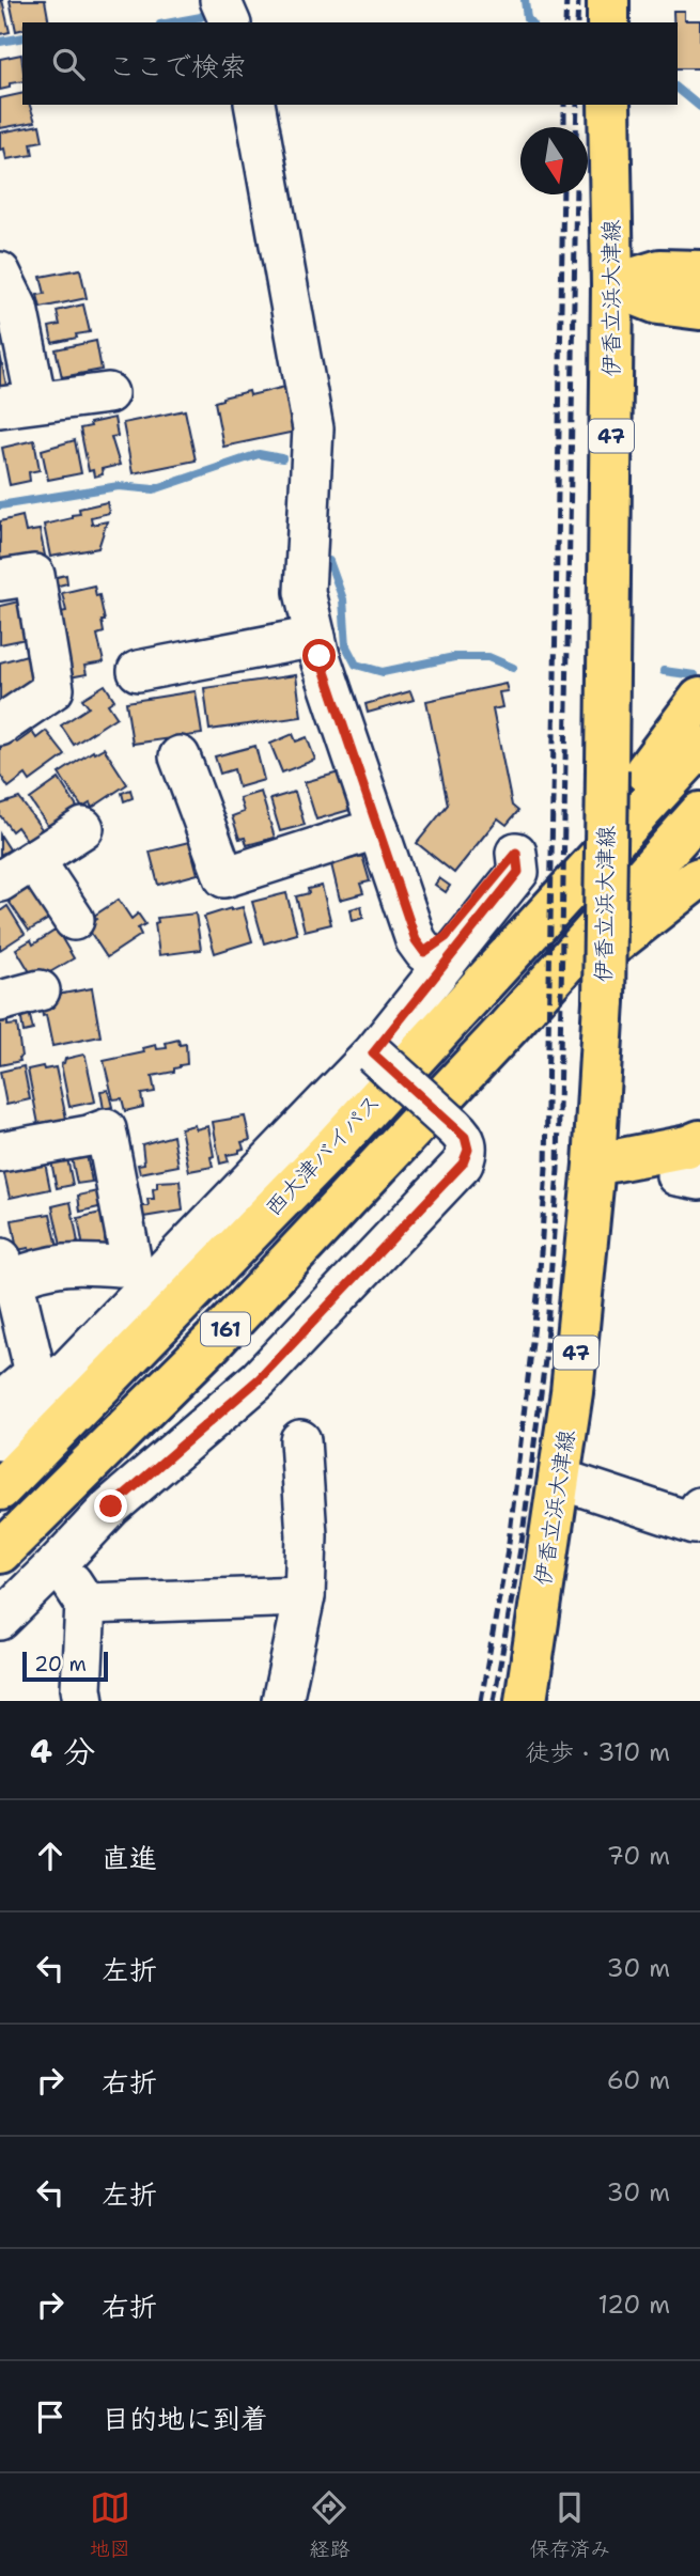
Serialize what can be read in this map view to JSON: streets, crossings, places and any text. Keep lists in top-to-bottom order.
{
  "streets": {
    "main road": [
      "伊香立浜大津線",
      "47",
      "西大津バイパス",
      "161"
    ]
  },
  "scale_bar": "20 m",
  "north": "bottom",
  "page": {
    "search": "ここで検索",
    "scale": "20 m",
    "heading": ["4 分", "徒歩 · 310 m"],
    "list": [
      ["直進", "70 m"],
      ["左折", "30 m"],
      ["右折", "60 m"],
      ["左折", "30 m"],
      ["右折", "120 m"],
      "目的地に到着"
    ],
    "nav": ["地図", "経路", "保存済み"]
  }
}
